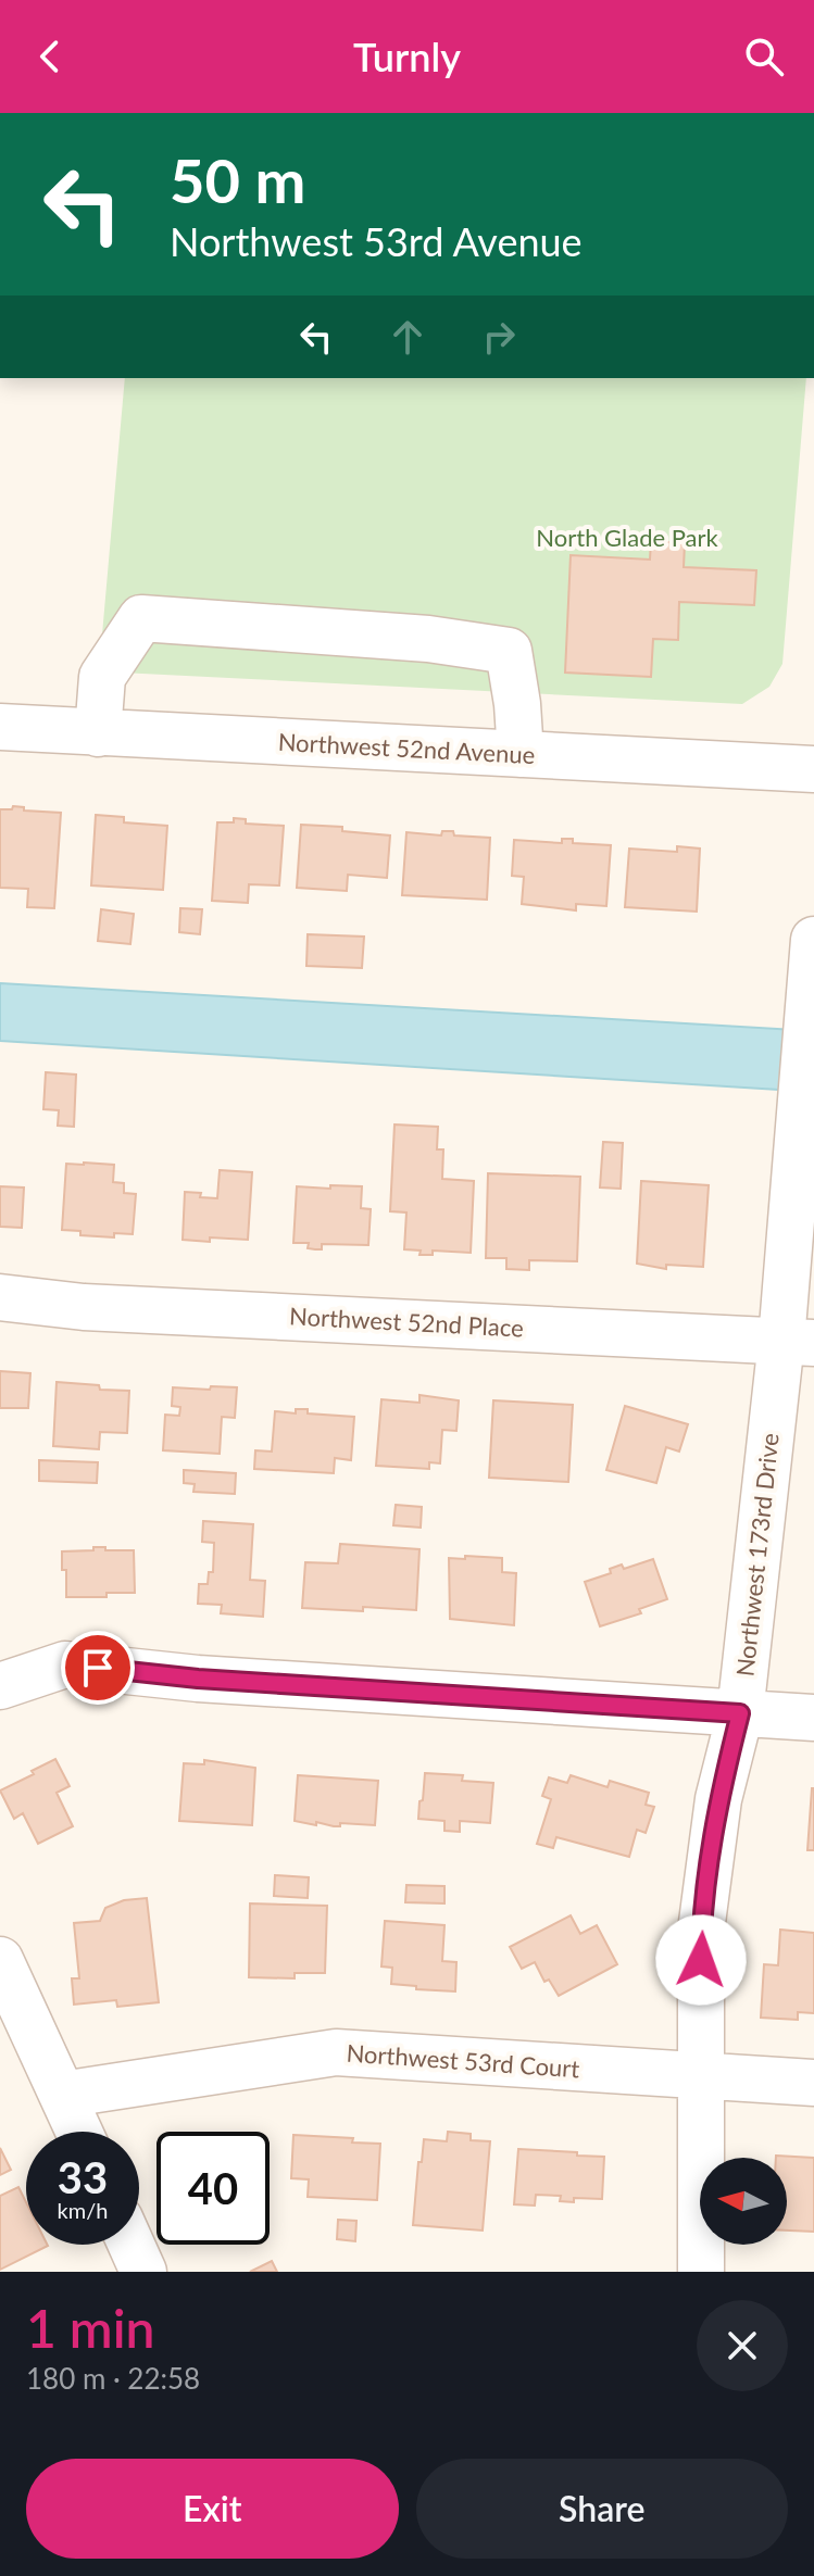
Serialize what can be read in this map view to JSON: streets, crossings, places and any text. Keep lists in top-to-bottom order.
{
  "streets": {
    "street": [
      "Northwest 52nd Avenue",
      "Northwest 52nd Place",
      "Northwest 173rd Drive",
      "Northwest 53rd Court"
    ]
  },
  "crossings": [
    ["Northwest 52nd Place", "Northwest 173rd Drive"],
    ["Northwest 173rd Drive", "Northwest 53rd Court"]
  ],
  "parks": ["North Glade Park"],
  "north": "left",
  "page": {
    "header": "Turnly",
    "turn": ["50 m", "Northwest 53rd Avenue"],
    "speed": "33 km/h",
    "limit": "40",
    "heading": ["1 min", "180 m · 22:58"],
    "buttons": ["Exit", "Share"]
  }
}
